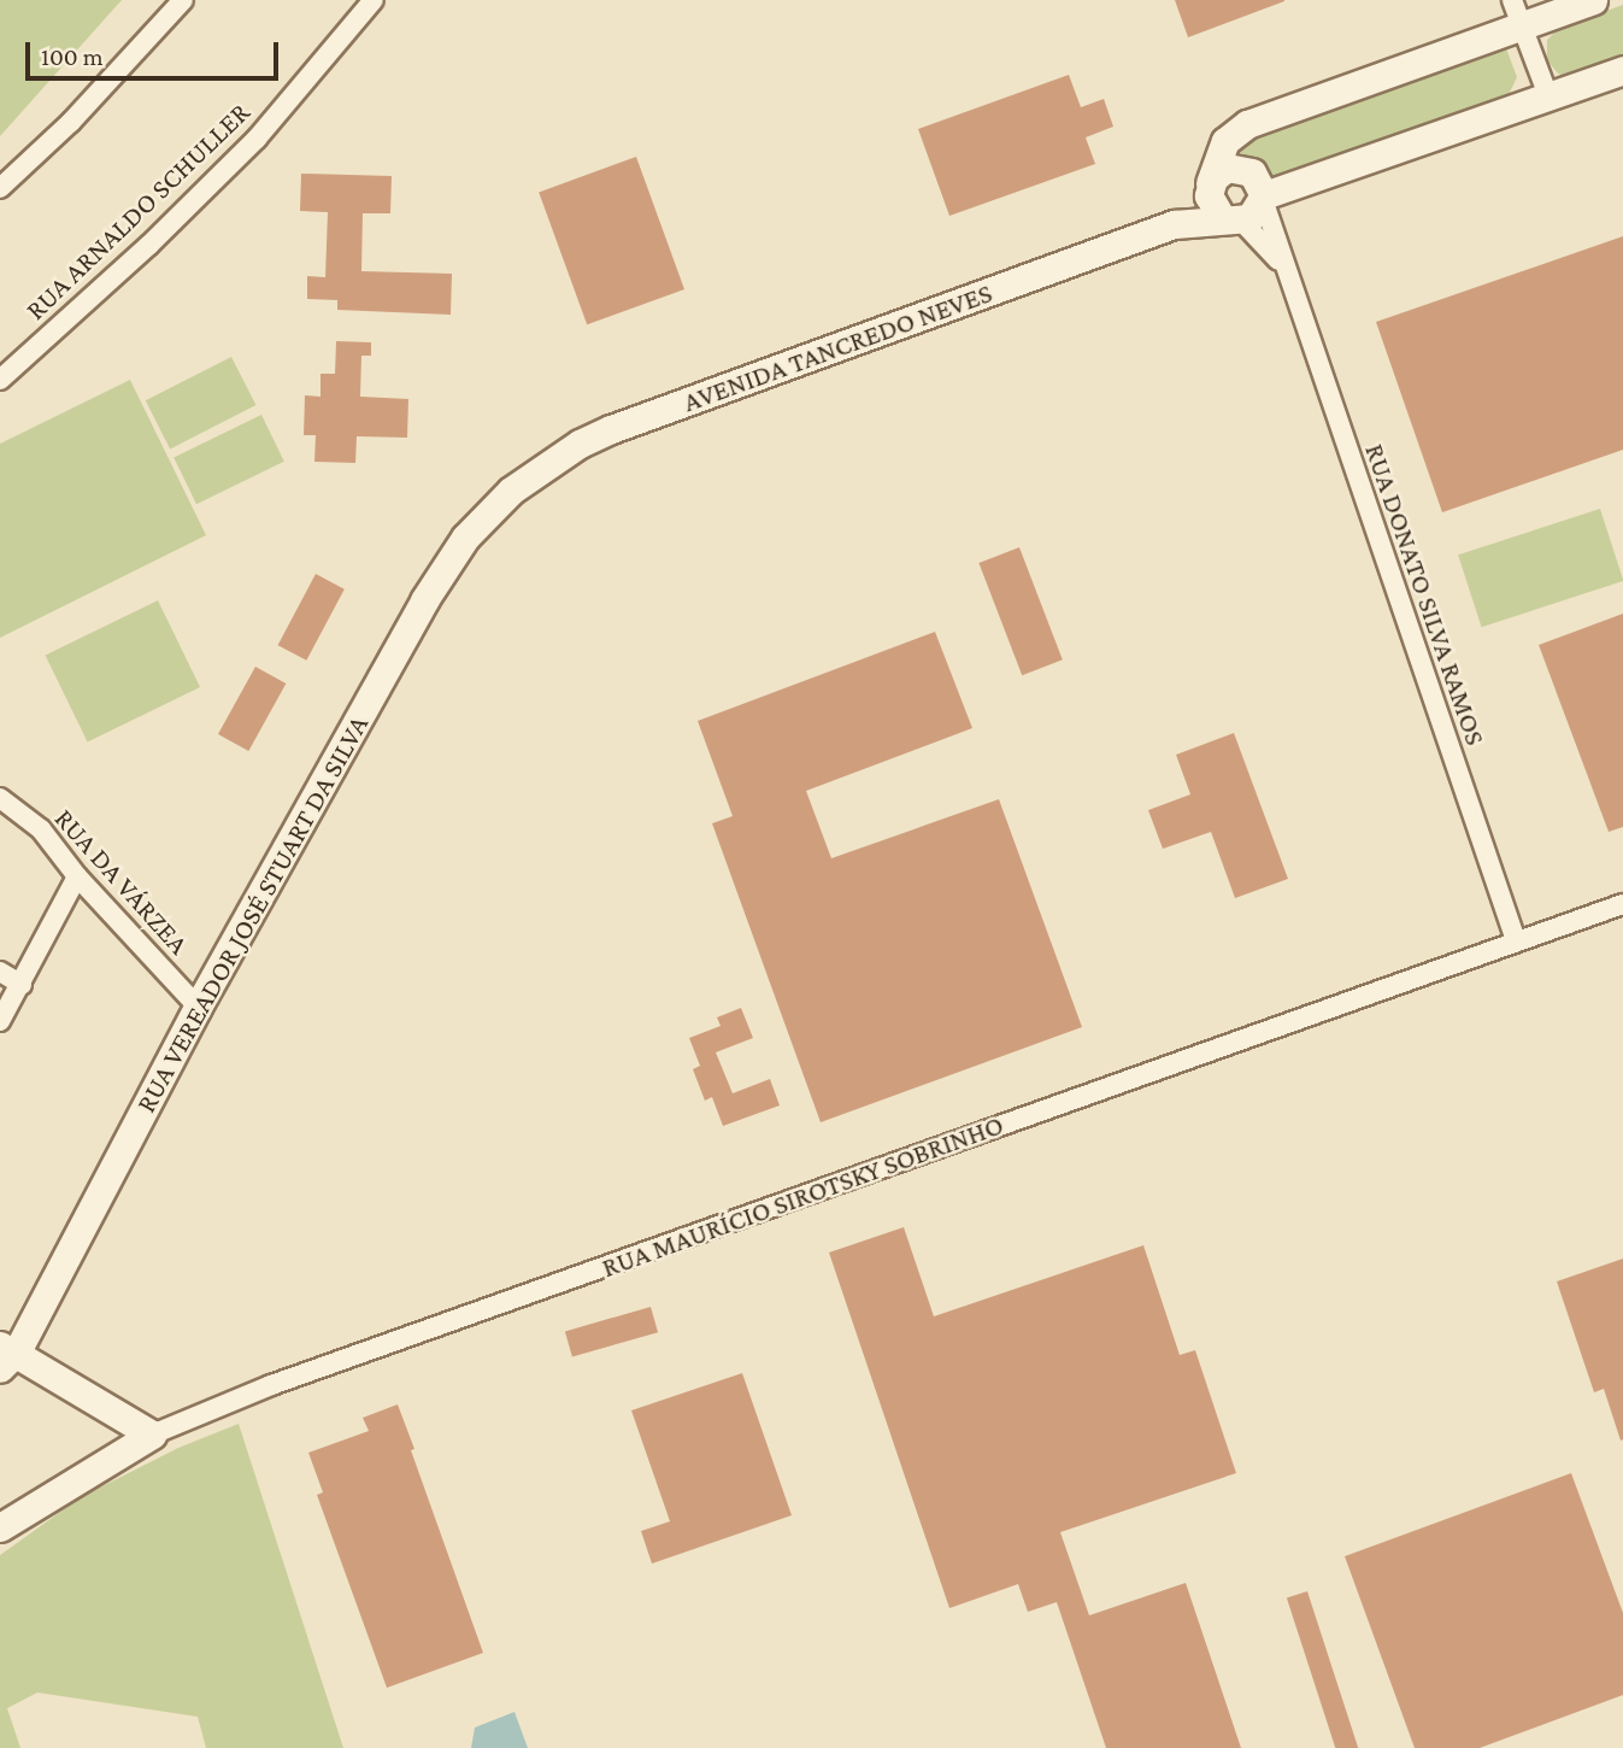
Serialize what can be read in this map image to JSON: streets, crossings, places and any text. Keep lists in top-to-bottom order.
{
  "streets": {
    "main road": ["AVENIDA TANCREDO NEVES", "RUA VEREADOR JOSÉ STUART DA SILVA", "RUA MAURÍCIO SIROTSKY SOBRINHO"],
    "street": ["RUA ARNALDO SCHULLER", "RUA DONATO SILVA RAMOS", "RUA DA VÁRZEA"]
  },
  "crossings": [
    ["AVENIDA TANCREDO NEVES", "RUA DONATO SILVA RAMOS"],
    ["AVENIDA TANCREDO NEVES", "RUA VEREADOR JOSÉ STUART DA SILVA"],
    ["RUA DONATO SILVA RAMOS", "RUA MAURÍCIO SIROTSKY SOBRINHO"],
    ["RUA DA VÁRZEA", "RUA VEREADOR JOSÉ STUART DA SILVA"]
  ],
  "scale_bar": "100 m"
}
